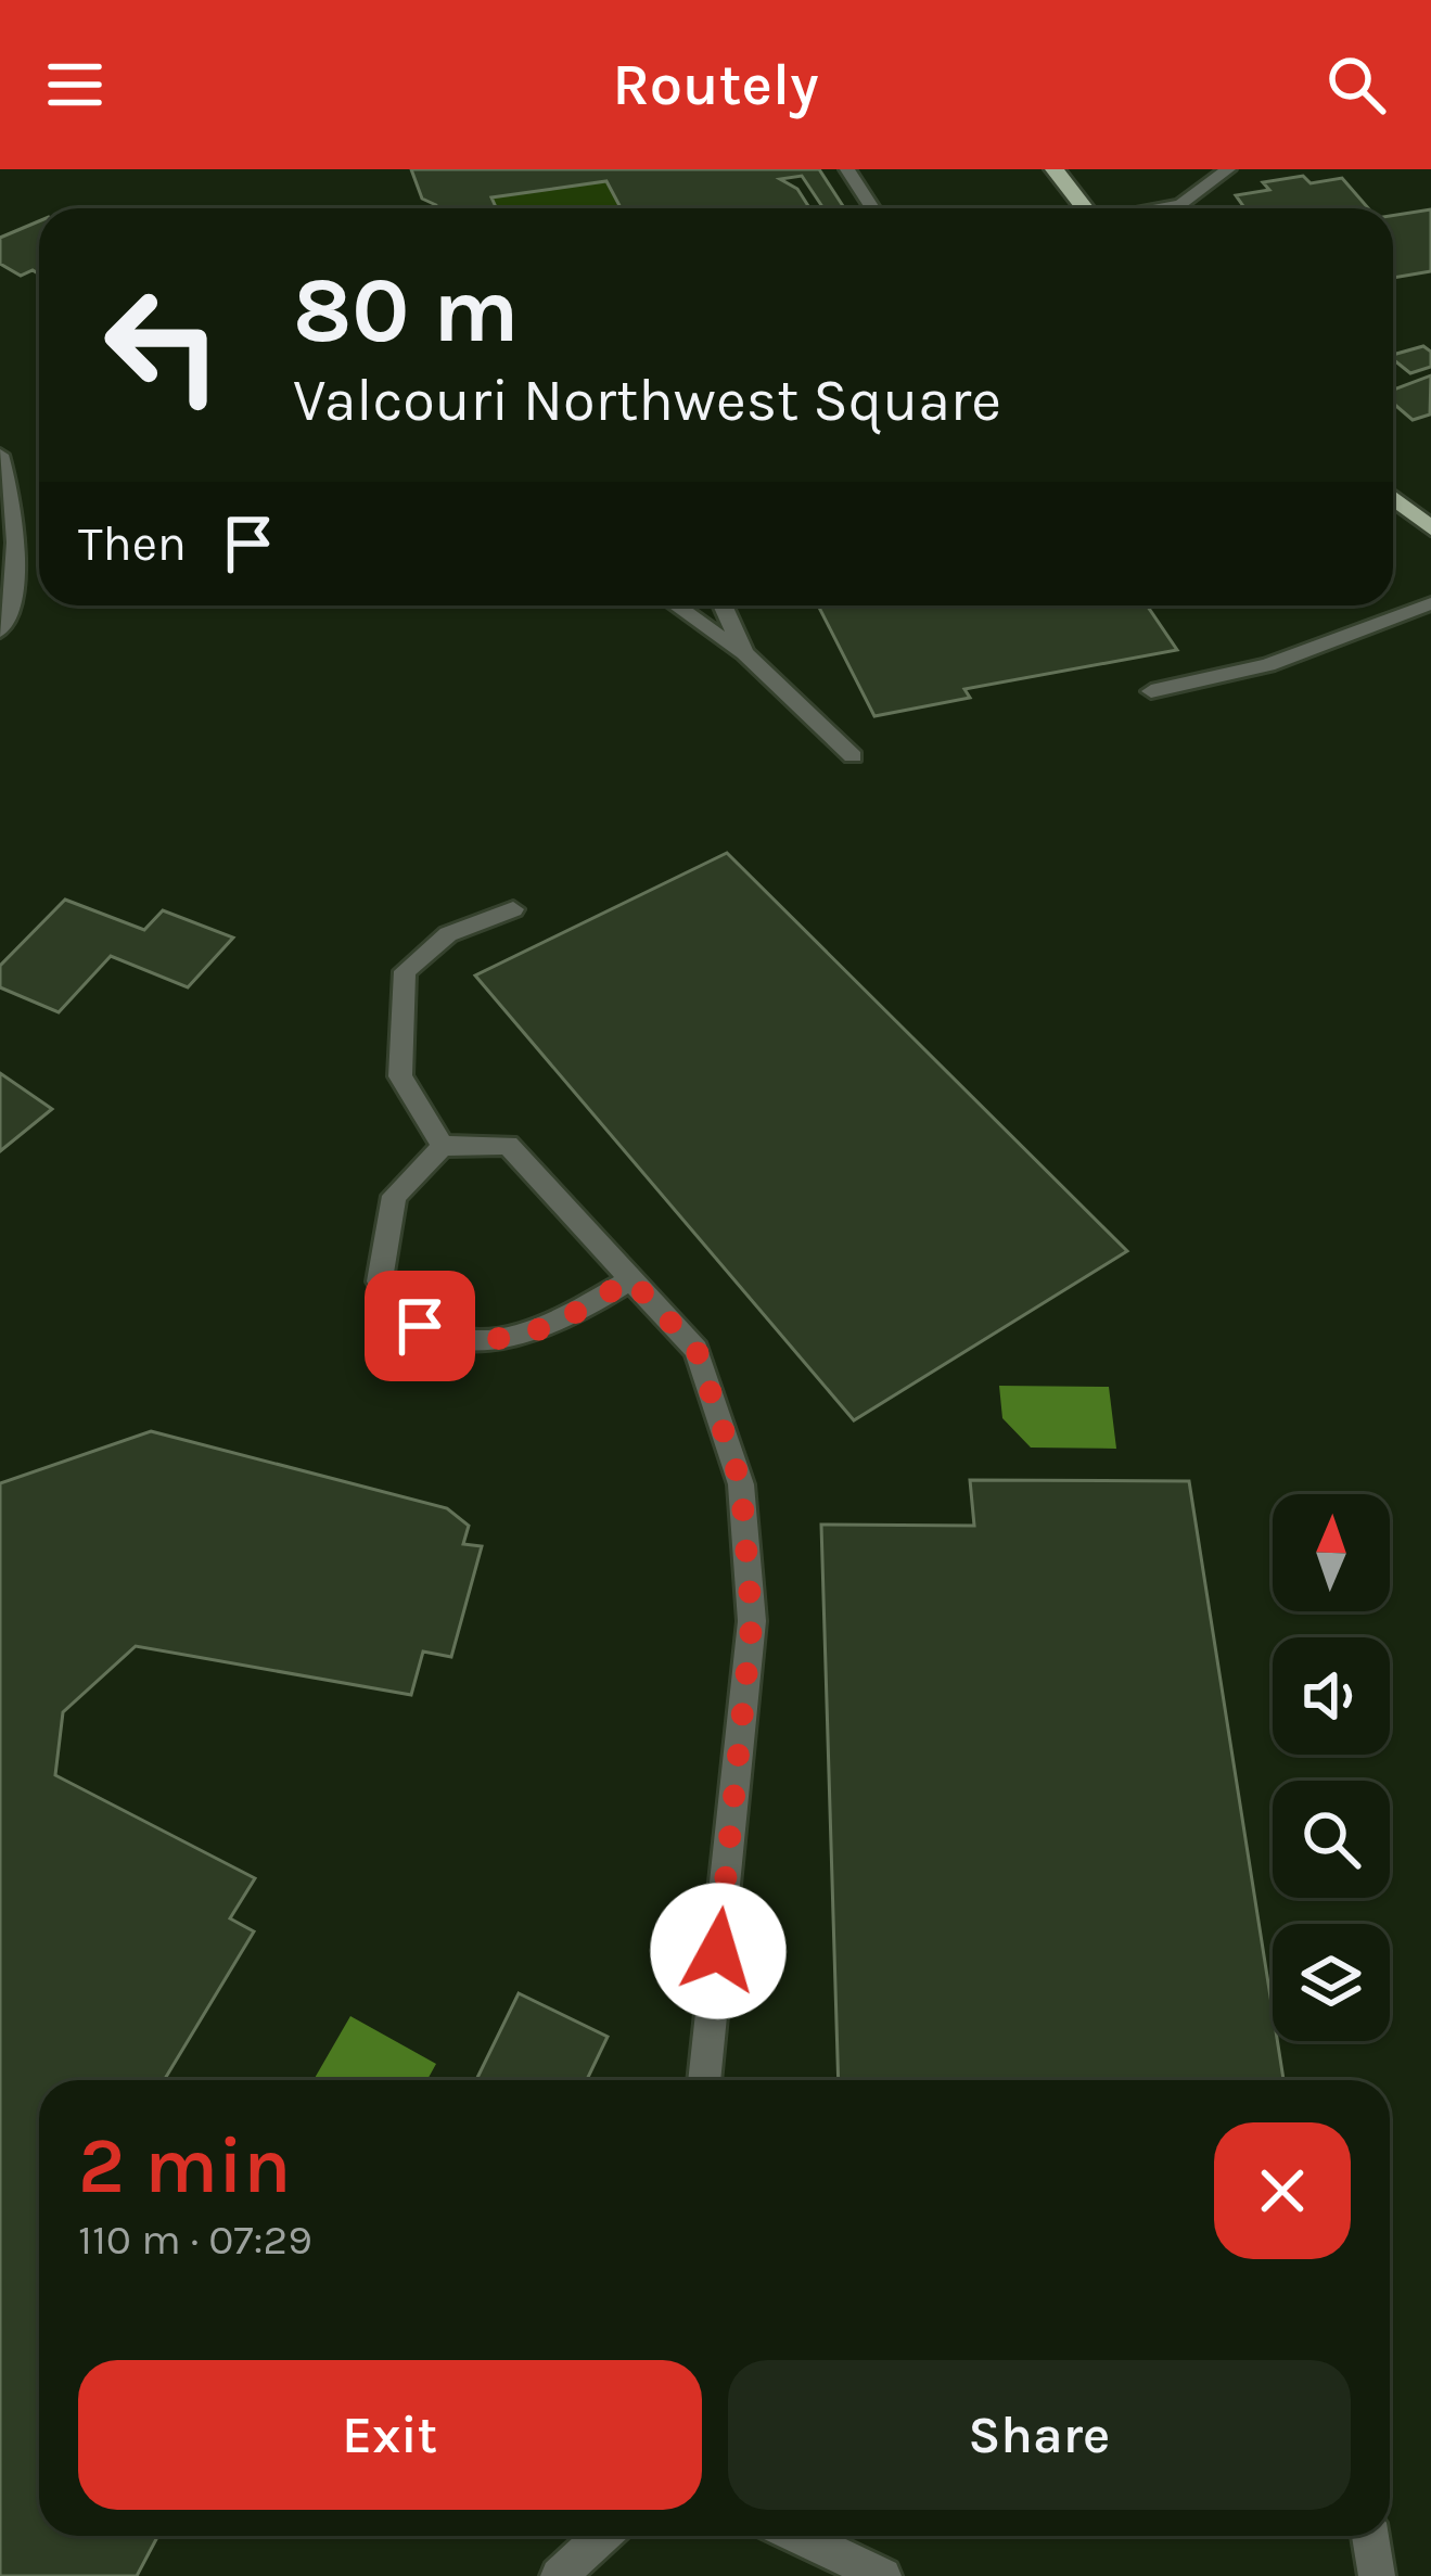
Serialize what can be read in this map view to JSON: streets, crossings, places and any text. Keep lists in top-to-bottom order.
{
  "north": "top",
  "page": {
    "header": "Routely",
    "turn": ["80 m", "Valcouri Northwest Square"],
    "then": "Then",
    "heading": ["2 min", "110 m · 07:29"],
    "buttons": ["Exit", "Share"]
  }
}
